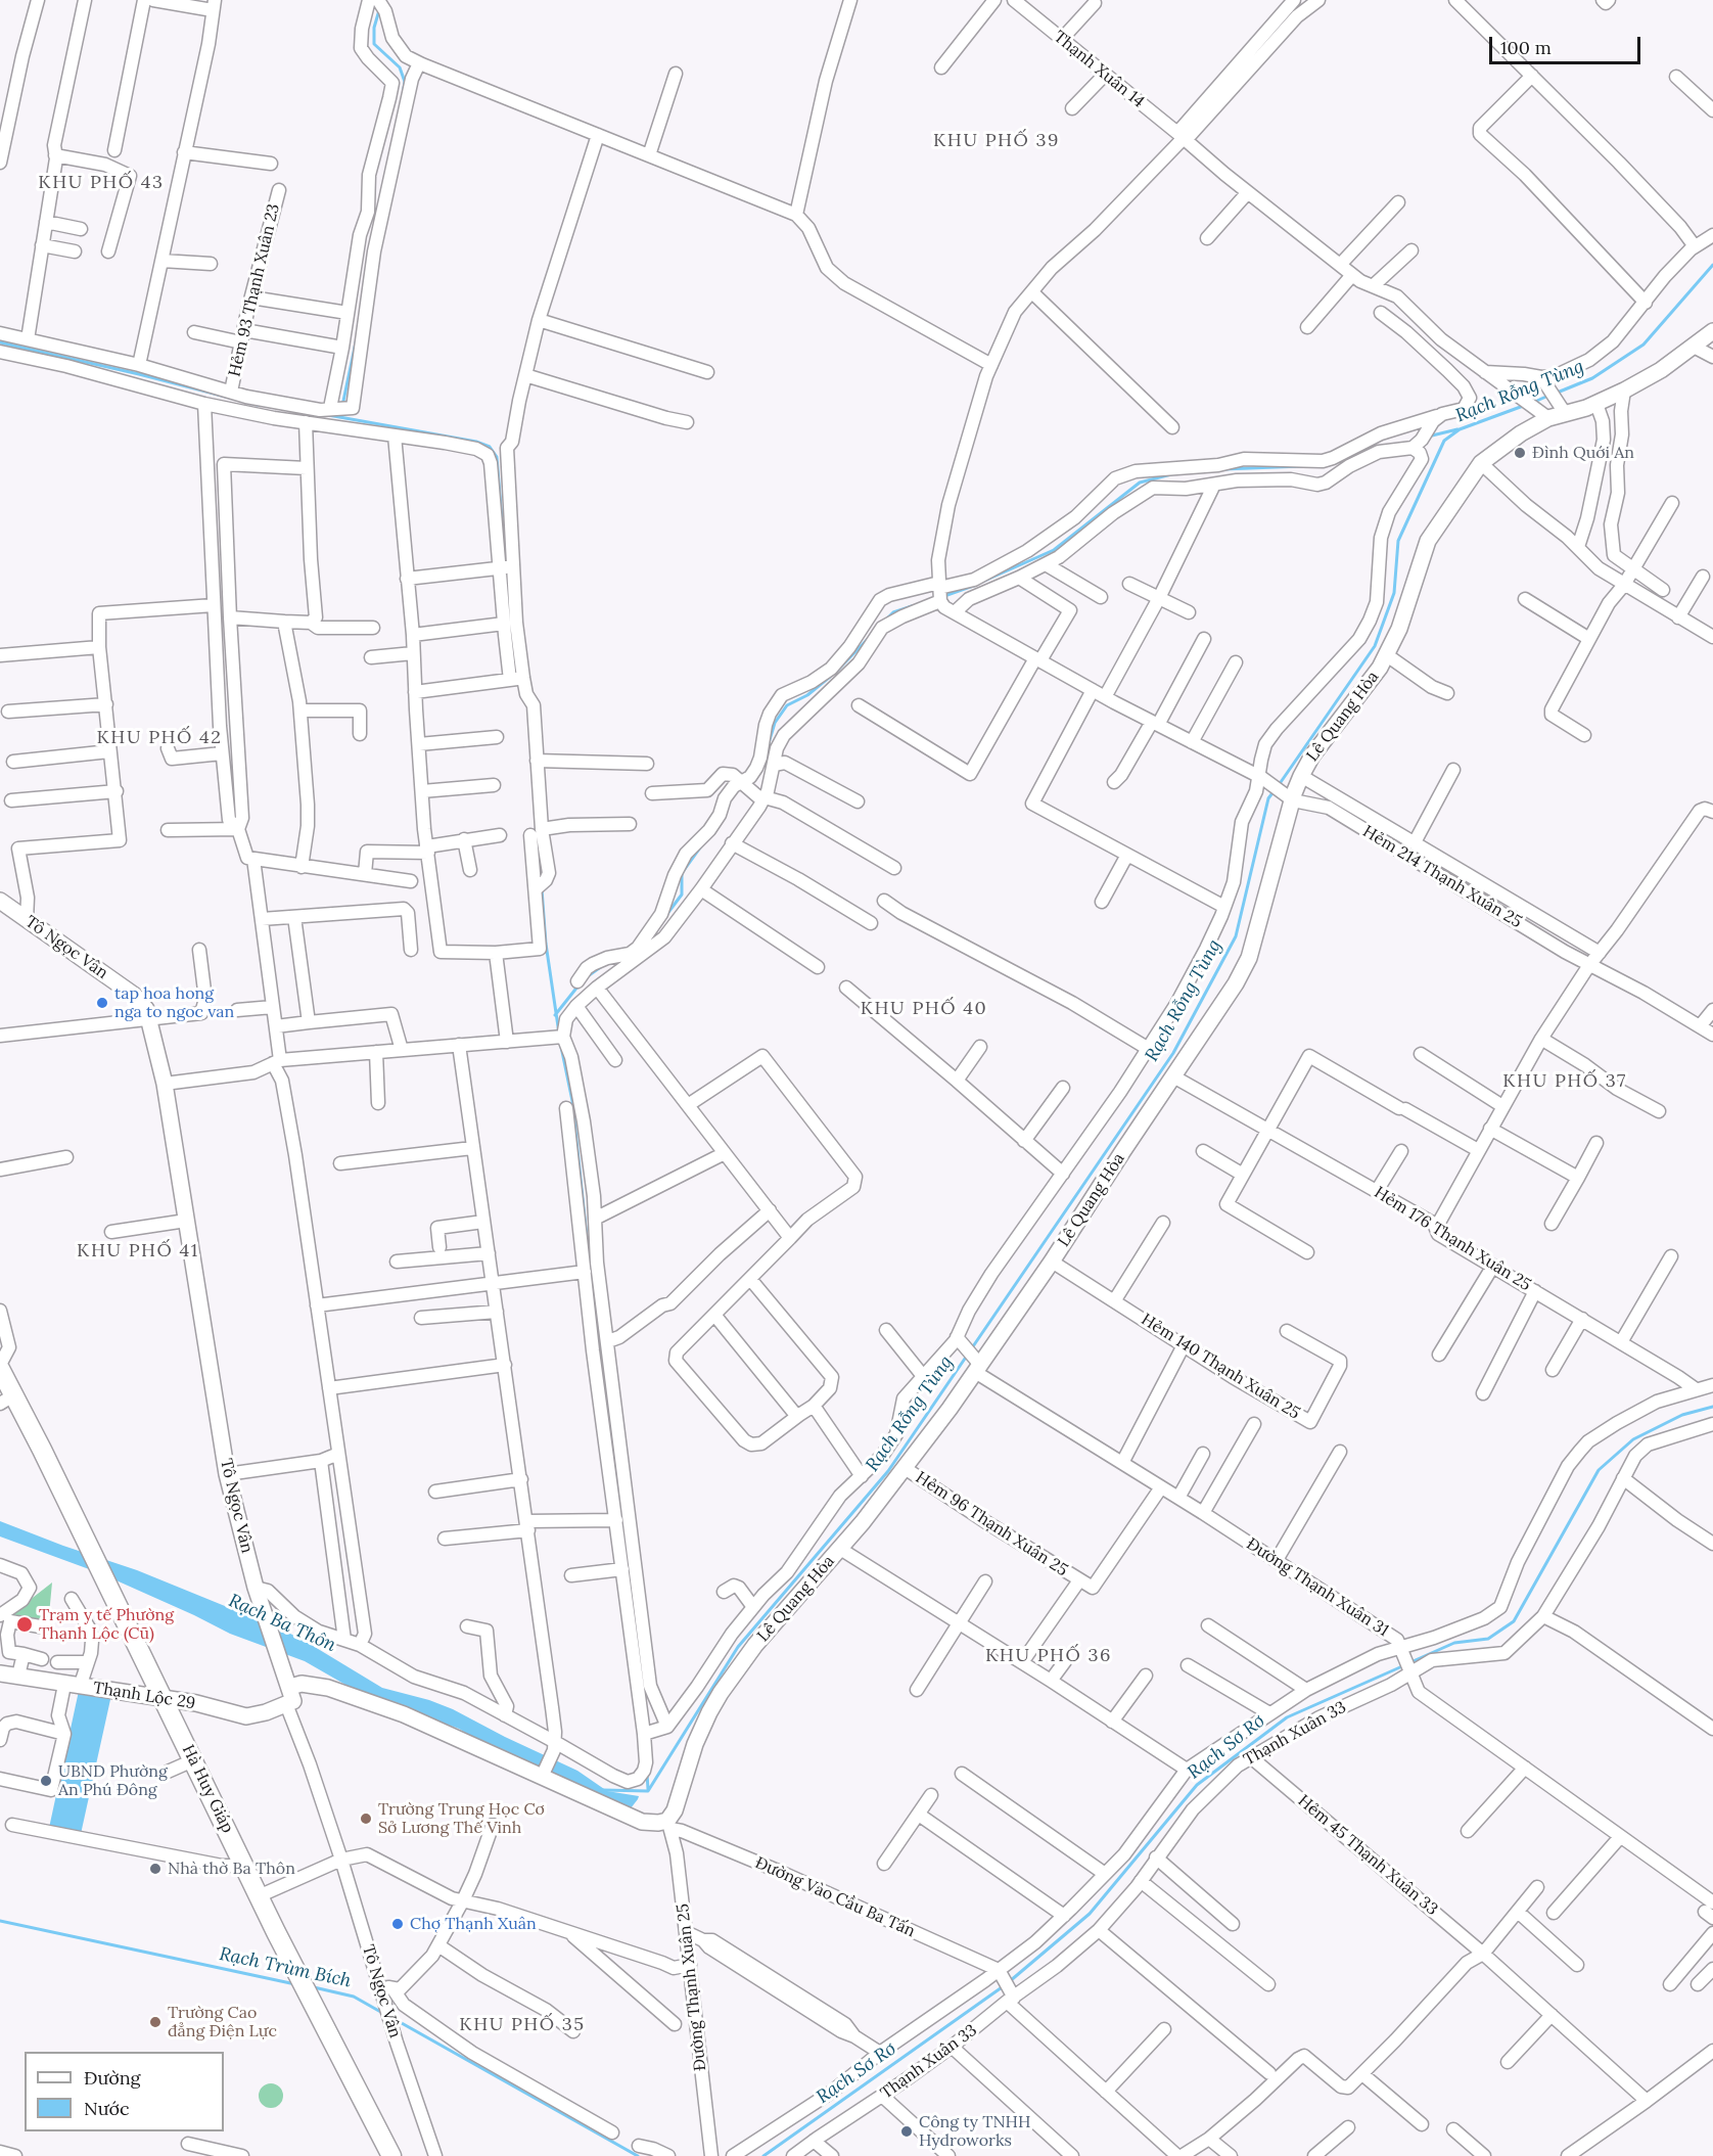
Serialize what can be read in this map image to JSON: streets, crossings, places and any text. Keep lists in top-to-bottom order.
{
  "streets": {
    "main road": ["Hà Huy Giáp"],
    "street": [
      "Thạnh Xuân 14",
      "Hẻm 93 Thạnh Xuân 23",
      "Lê Quang Hòa",
      "Hẻm 214 Thạnh Xuân 25",
      "Tô Ngọc Vân",
      "Hẻm 176 Thạnh Xuân 25",
      "Hẻm 140 Thạnh Xuân 25",
      "Hẻm 96 Thạnh Xuân 25",
      "Đường Thạnh Xuân 31",
      "Thạnh Lộc 29",
      "Thạnh Xuân 33",
      "Hẻm 45 Thạnh Xuân 33",
      "Đường Vào Cầu Ba Tấn",
      "Đường Thạnh Xuân 25"
    ]
  },
  "crossings": [
    ["Thạnh Xuân 14", "Lê Quang Hòa"],
    ["Lê Quang Hòa", "Hẻm 214 Thạnh Xuân 25"],
    ["Lê Quang Hòa", "Hẻm 176 Thạnh Xuân 25"],
    ["Lê Quang Hòa", "Hẻm 140 Thạnh Xuân 25"],
    ["Lê Quang Hòa", "Hẻm 96 Thạnh Xuân 25"],
    ["Lê Quang Hòa", "Đường Thạnh Xuân 31"],
    ["Lê Quang Hòa", "Đường Vào Cầu Ba Tấn"],
    ["Lê Quang Hòa", "Đường Thạnh Xuân 25"],
    ["Tô Ngọc Vân", "Thạnh Lộc 29"],
    ["Đường Thạnh Xuân 31", "Thạnh Xuân 33"],
    ["Thạnh Lộc 29", "Hà Huy Giáp"],
    ["Thạnh Xuân 33", "Hẻm 45 Thạnh Xuân 33"],
    ["Đường Vào Cầu Ba Tấn", "Đường Thạnh Xuân 25"]
  ],
  "districts": [
    "KHU PHỐ 39",
    "KHU PHỐ 43",
    "KHU PHỐ 42",
    "KHU PHỐ 40",
    "KHU PHỐ 37",
    "KHU PHỐ 41",
    "KHU PHỐ 36",
    "KHU PHỐ 35"
  ],
  "water": [
    "Rạch Rỗng Tùng",
    "Rạch Ba Thôn",
    "Rạch Sơ Rơ",
    "Rạch Trùm Bích"
  ],
  "places": [
    "Đình Quới An",
    "tap hoa hong nga to ngoc van",
    "Trạm y tế Phường Thạnh Lộc (Cũ)",
    "UBND Phường An Phú Đông",
    "Trường Trung Học Cơ Sở Lương Thế Vinh",
    "Nhà thờ Ba Thôn",
    "Chợ Thạnh Xuân",
    "Trường Cao đẳng Điện Lực",
    "Công ty TNHH Hydroworks"
  ],
  "legend": ["Đường", "Nước"],
  "scale_bar": "100 m"
}
